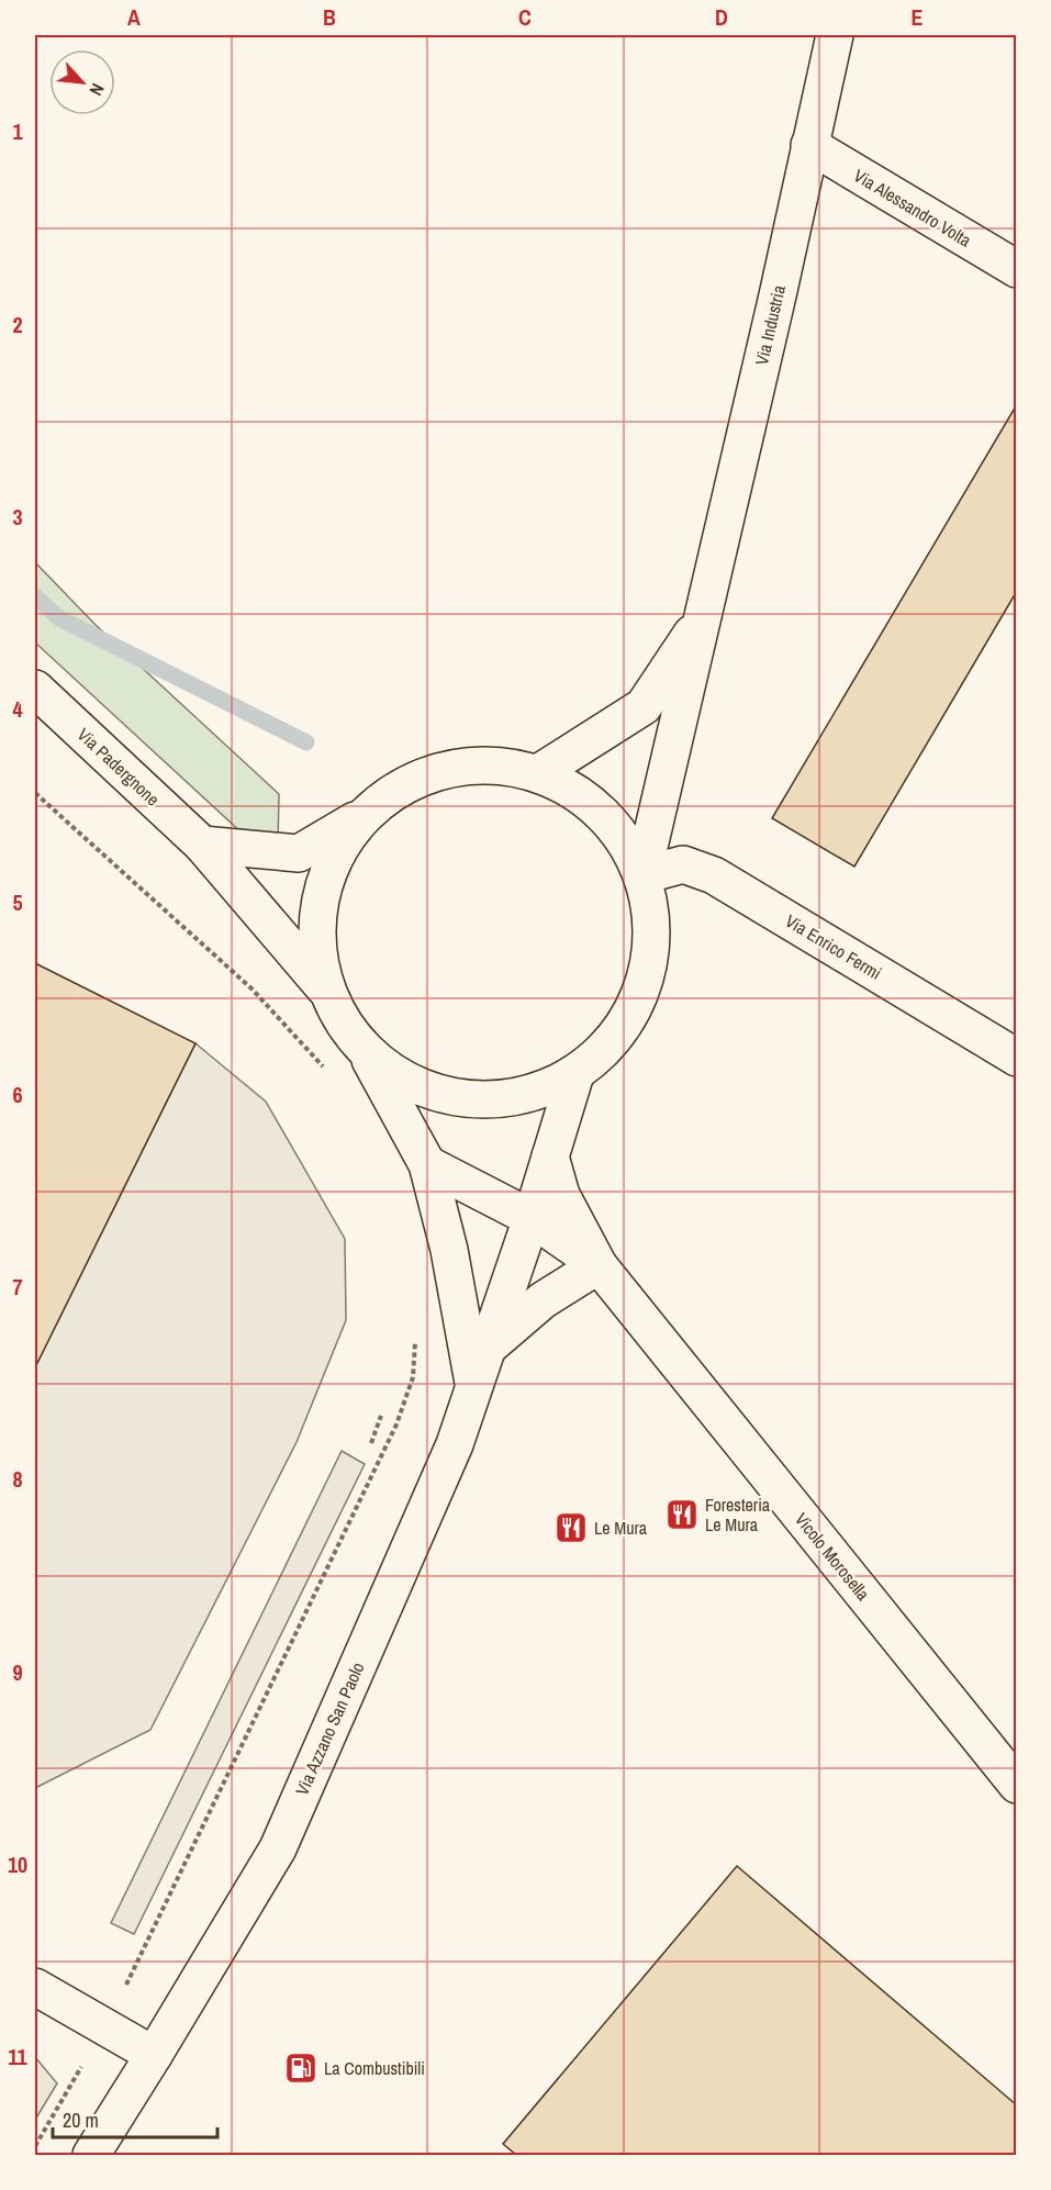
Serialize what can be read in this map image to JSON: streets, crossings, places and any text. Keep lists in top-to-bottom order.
{
  "streets": {
    "street": [
      "Via Alessandro Volta",
      "Via Industria",
      "Via Padergnone",
      "Via Enrico Fermi",
      "Vicolo Morosella",
      "Via Azzano San Paolo"
    ]
  },
  "crossings": [
    ["Via Alessandro Volta", "Via Industria"],
    ["Via Industria", "Via Enrico Fermi"]
  ],
  "places": {
    "restaurant": ["Foresteria Le Mura", "Le Mura"],
    "fuel station": ["La Combustibili"]
  },
  "scale_bar": "20 m",
  "north": "bottom right",
  "grid": {
    "columns": [
      "A",
      "B",
      "C",
      "D",
      "E"
    ],
    "rows": [
      "1",
      "2",
      "3",
      "4",
      "5",
      "6",
      "7",
      "8",
      "9",
      "10",
      "11"
    ]
  }
}
